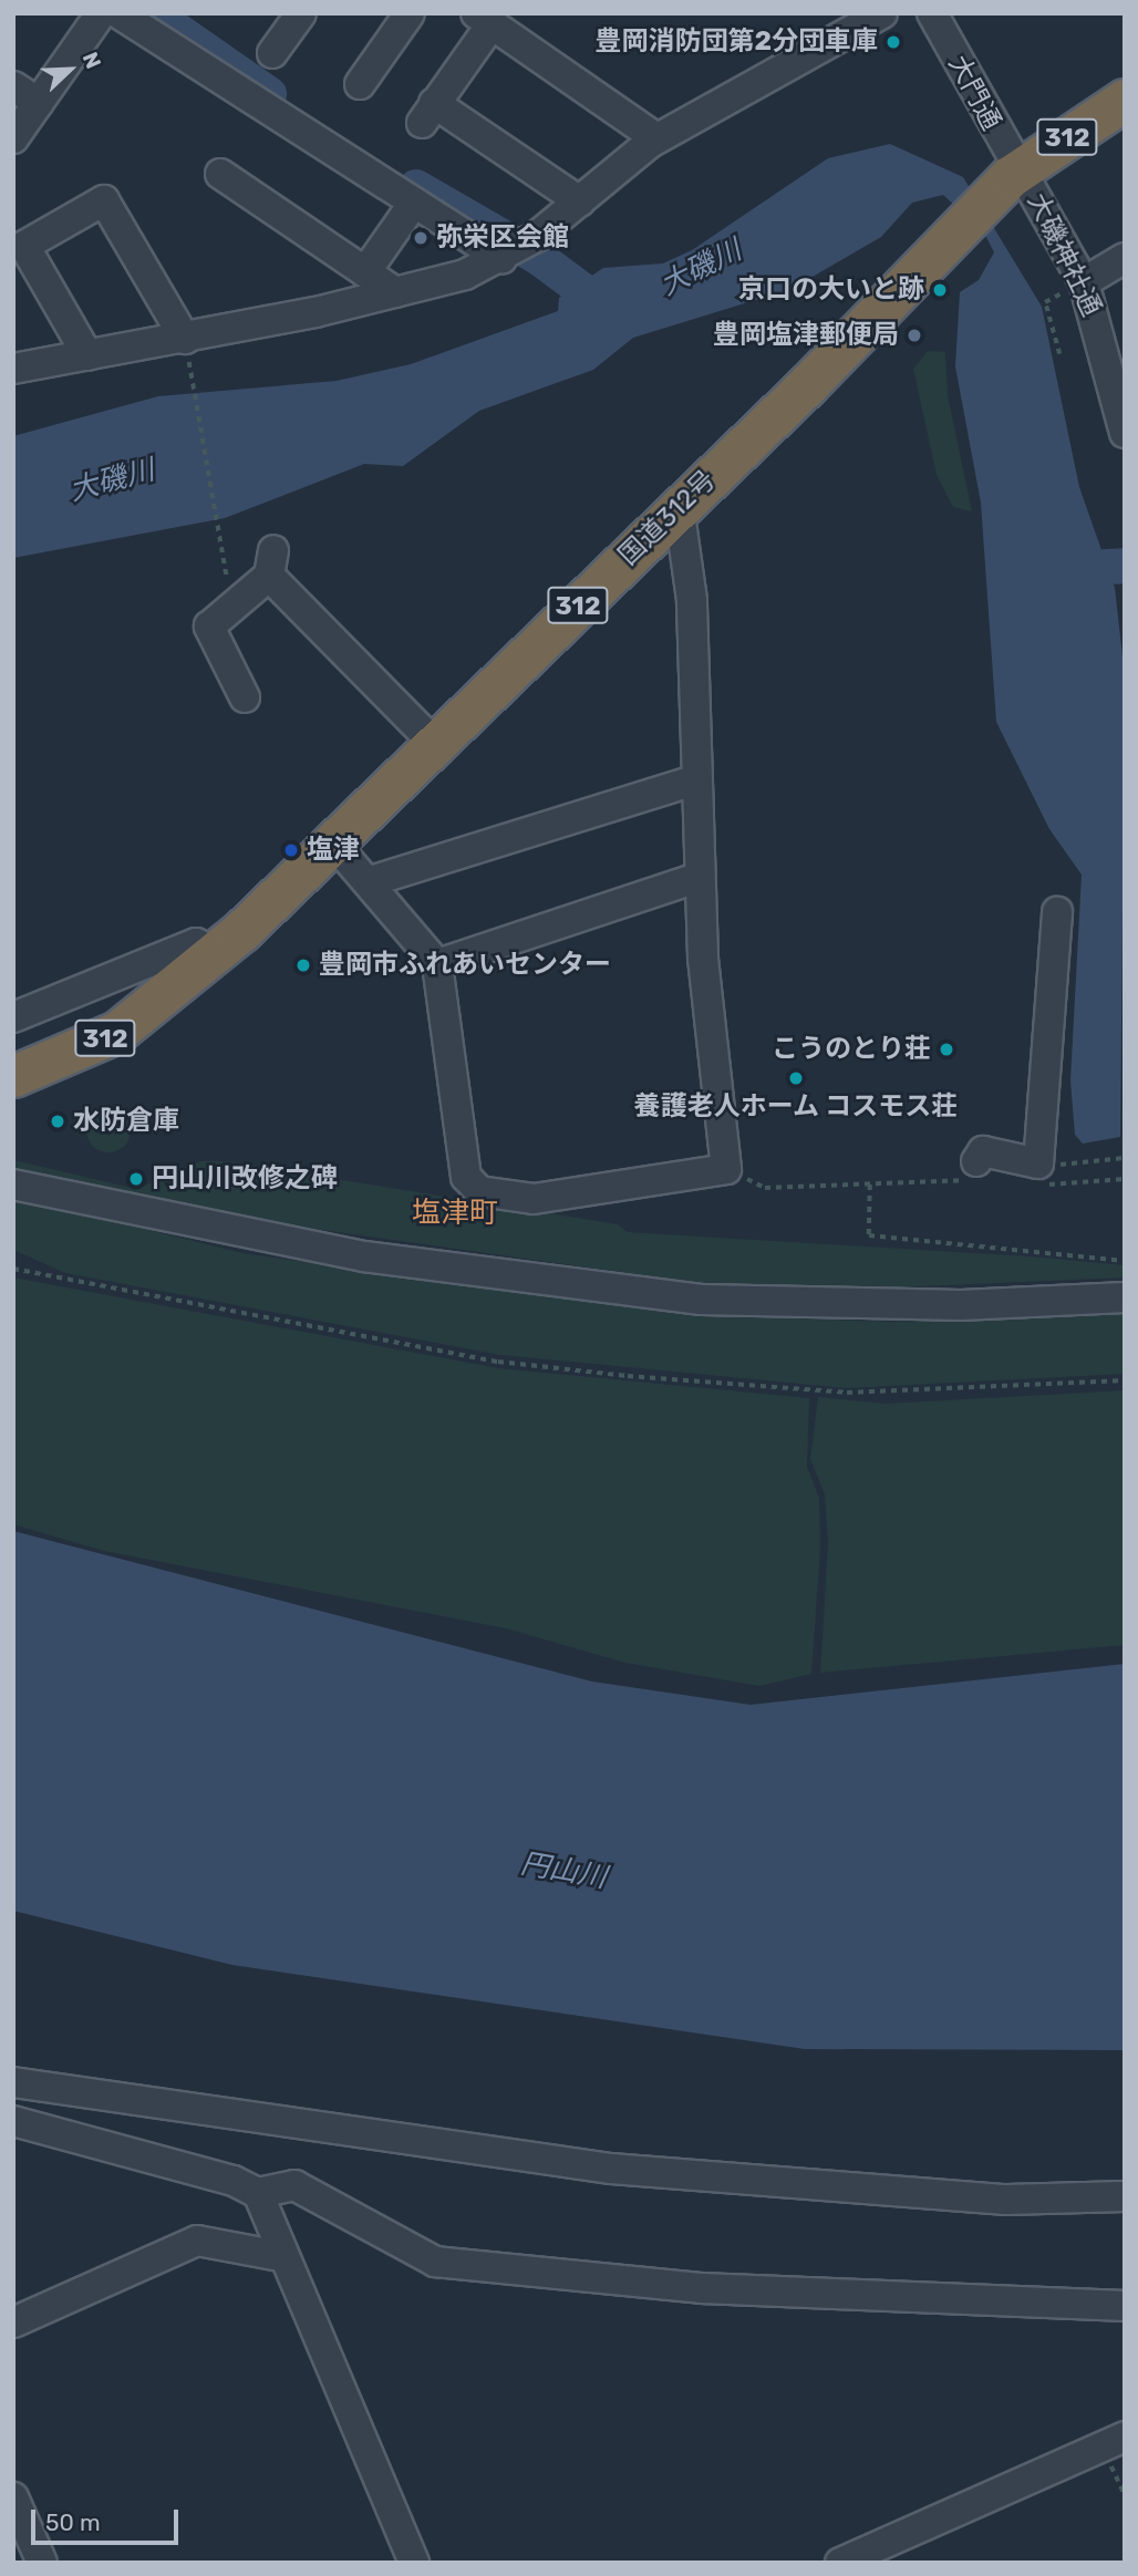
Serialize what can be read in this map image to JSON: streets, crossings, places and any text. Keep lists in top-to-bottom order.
{
  "streets": {
    "highway": ["312", "国道312号"],
    "street": ["大門通", "大磯神社通"]
  },
  "crossings": [
    ["大門通", "大磯神社通"],
    ["大門通", "国道312号"],
    ["大磯神社通", "国道312号"]
  ],
  "districts": ["塩津町"],
  "water": ["大磯川", "円山川"],
  "places": [
    "豊岡消防団第2分団車庫",
    "弥栄区会館",
    "京口の大いと跡",
    "豊岡塩津郵便局",
    "塩津",
    "豊岡市ふれあいセンター",
    "こうのとり荘",
    "養護老人ホーム コスモス荘",
    "水防倉庫",
    "円山川改修之碑"
  ],
  "scale_bar": "50 m",
  "north": "top right"
}
